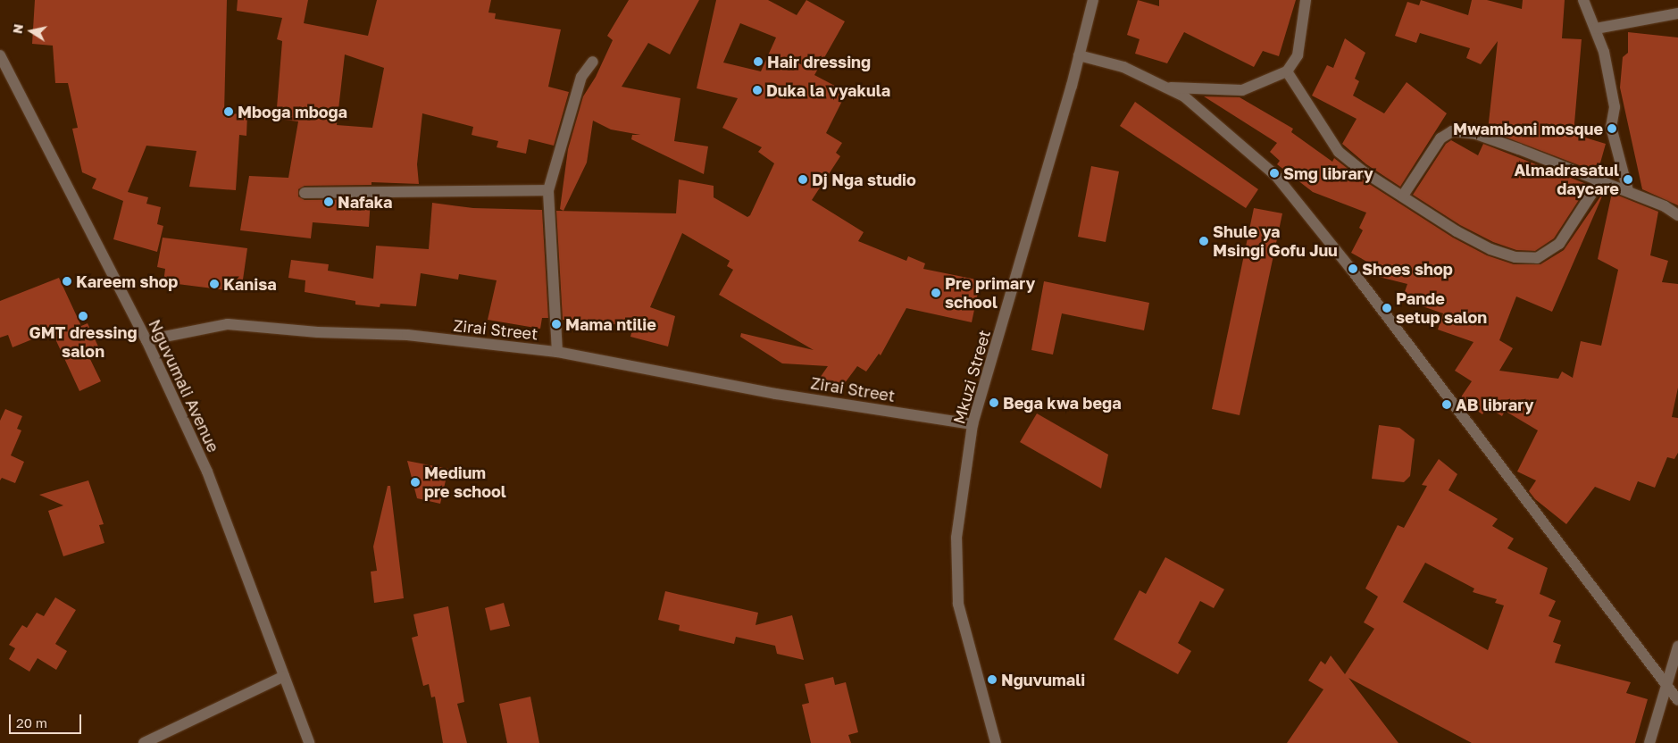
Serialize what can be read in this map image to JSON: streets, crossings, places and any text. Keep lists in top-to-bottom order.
{
  "streets": {
    "street": ["Zirai Street", "Mkuzi Street", "Nguvumali Avenue"]
  },
  "crossings": [
    ["Zirai Street", "Mkuzi Street"],
    ["Zirai Street", "Nguvumali Avenue"]
  ],
  "places": [
    "Hair dressing",
    "Duka la vyakula",
    "Mboga mboga",
    "Mwamboni mosque",
    "Smg library",
    "Dj Nga studio",
    "Almadrasatul daycare",
    "Nafaka",
    "Shule ya Msingi Gofu Juu",
    "Shoes shop",
    "Kareem shop",
    "Kanisa",
    "Pre primary school",
    "Pande setup salon",
    "GMT dressing salon",
    "Mama ntilie",
    "Bega kwa bega",
    "AB library",
    "Medium pre school",
    "Nguvumali"
  ],
  "scale_bar": "20 m",
  "north": "left"
}
